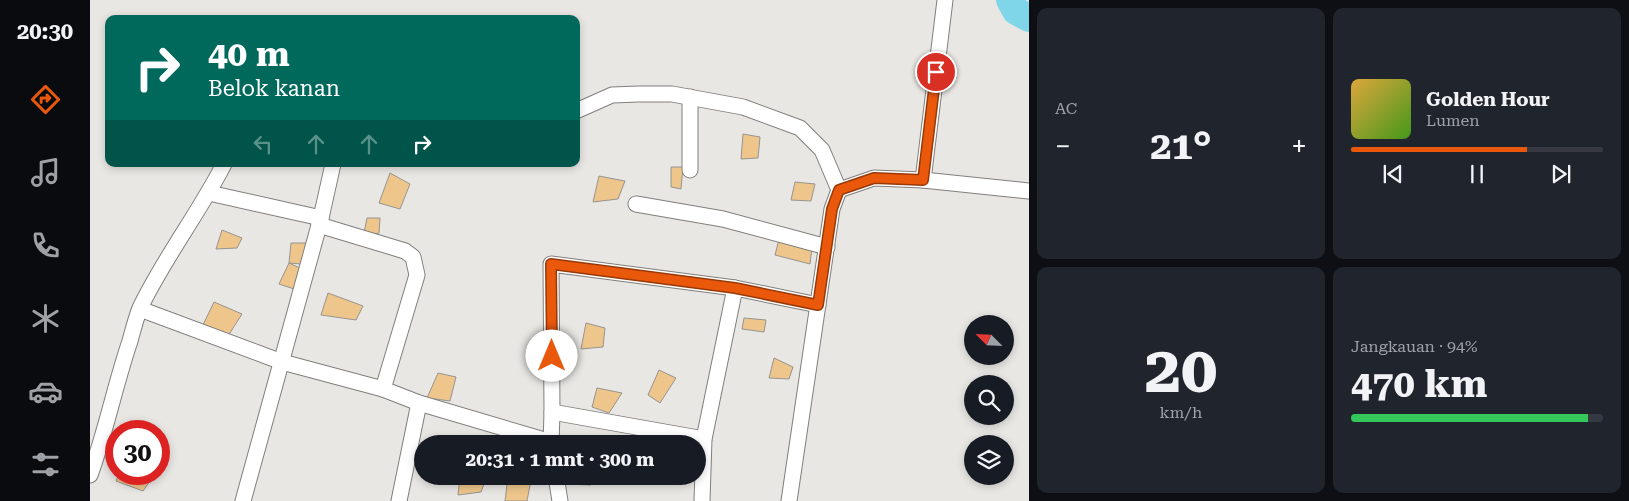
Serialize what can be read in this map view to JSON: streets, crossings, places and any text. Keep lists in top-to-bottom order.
{
  "north": "top left",
  "page": {
    "tabs": "20:30",
    "tile": [
      "AC",
      ["20", "km/h"],
      ["Jangkauan · 94%", "470 km"]
    ],
    "turn": ["40 m", "Belok kanan"],
    "song": ["Golden Hour", "Lumen"],
    "heat": ["−", "21°", "+"],
    "limit": "30",
    "trip": "20:31 · 1 mnt · 300 m"
  }
}
